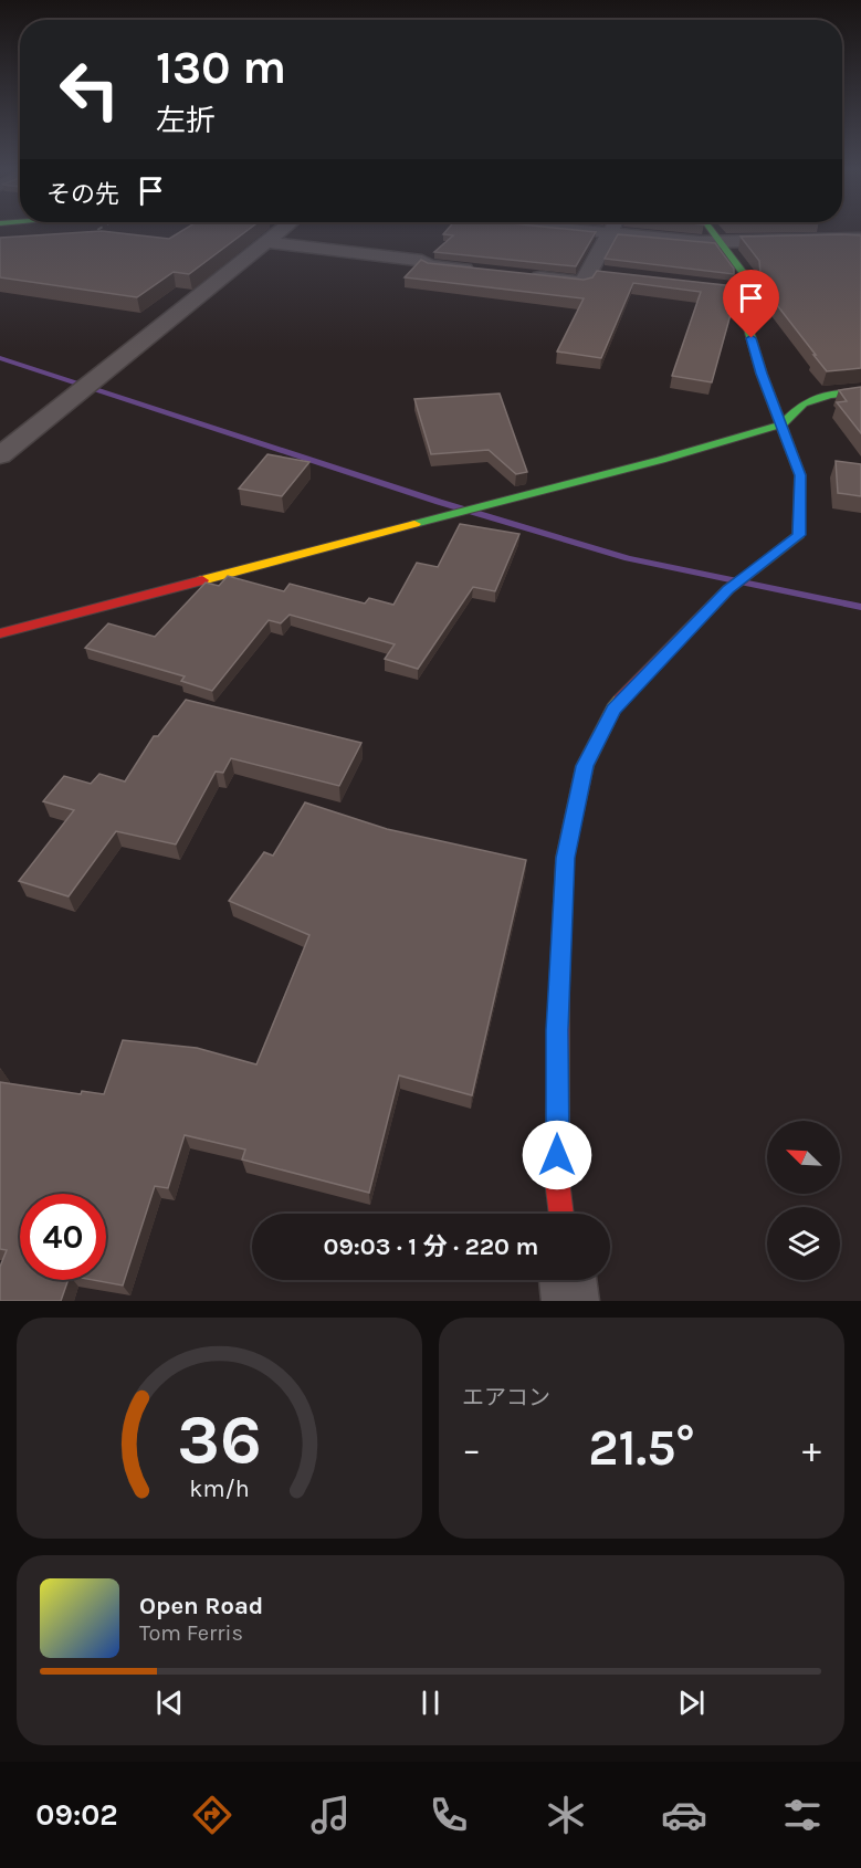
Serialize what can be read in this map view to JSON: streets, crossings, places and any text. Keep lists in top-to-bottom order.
{
  "north": "top left",
  "page": {
    "turn": ["130 m", "左折"],
    "then": "その先",
    "limit": "40",
    "trip": "09:03 · 1 分 · 220 m",
    "tile": "エアコン",
    "heat": ["−", "21.5°", "+"],
    "song": ["Open Road", "Tom Ferris"],
    "tabs": "09:02",
    "gauge": ["36", "km/h"]
  }
}
